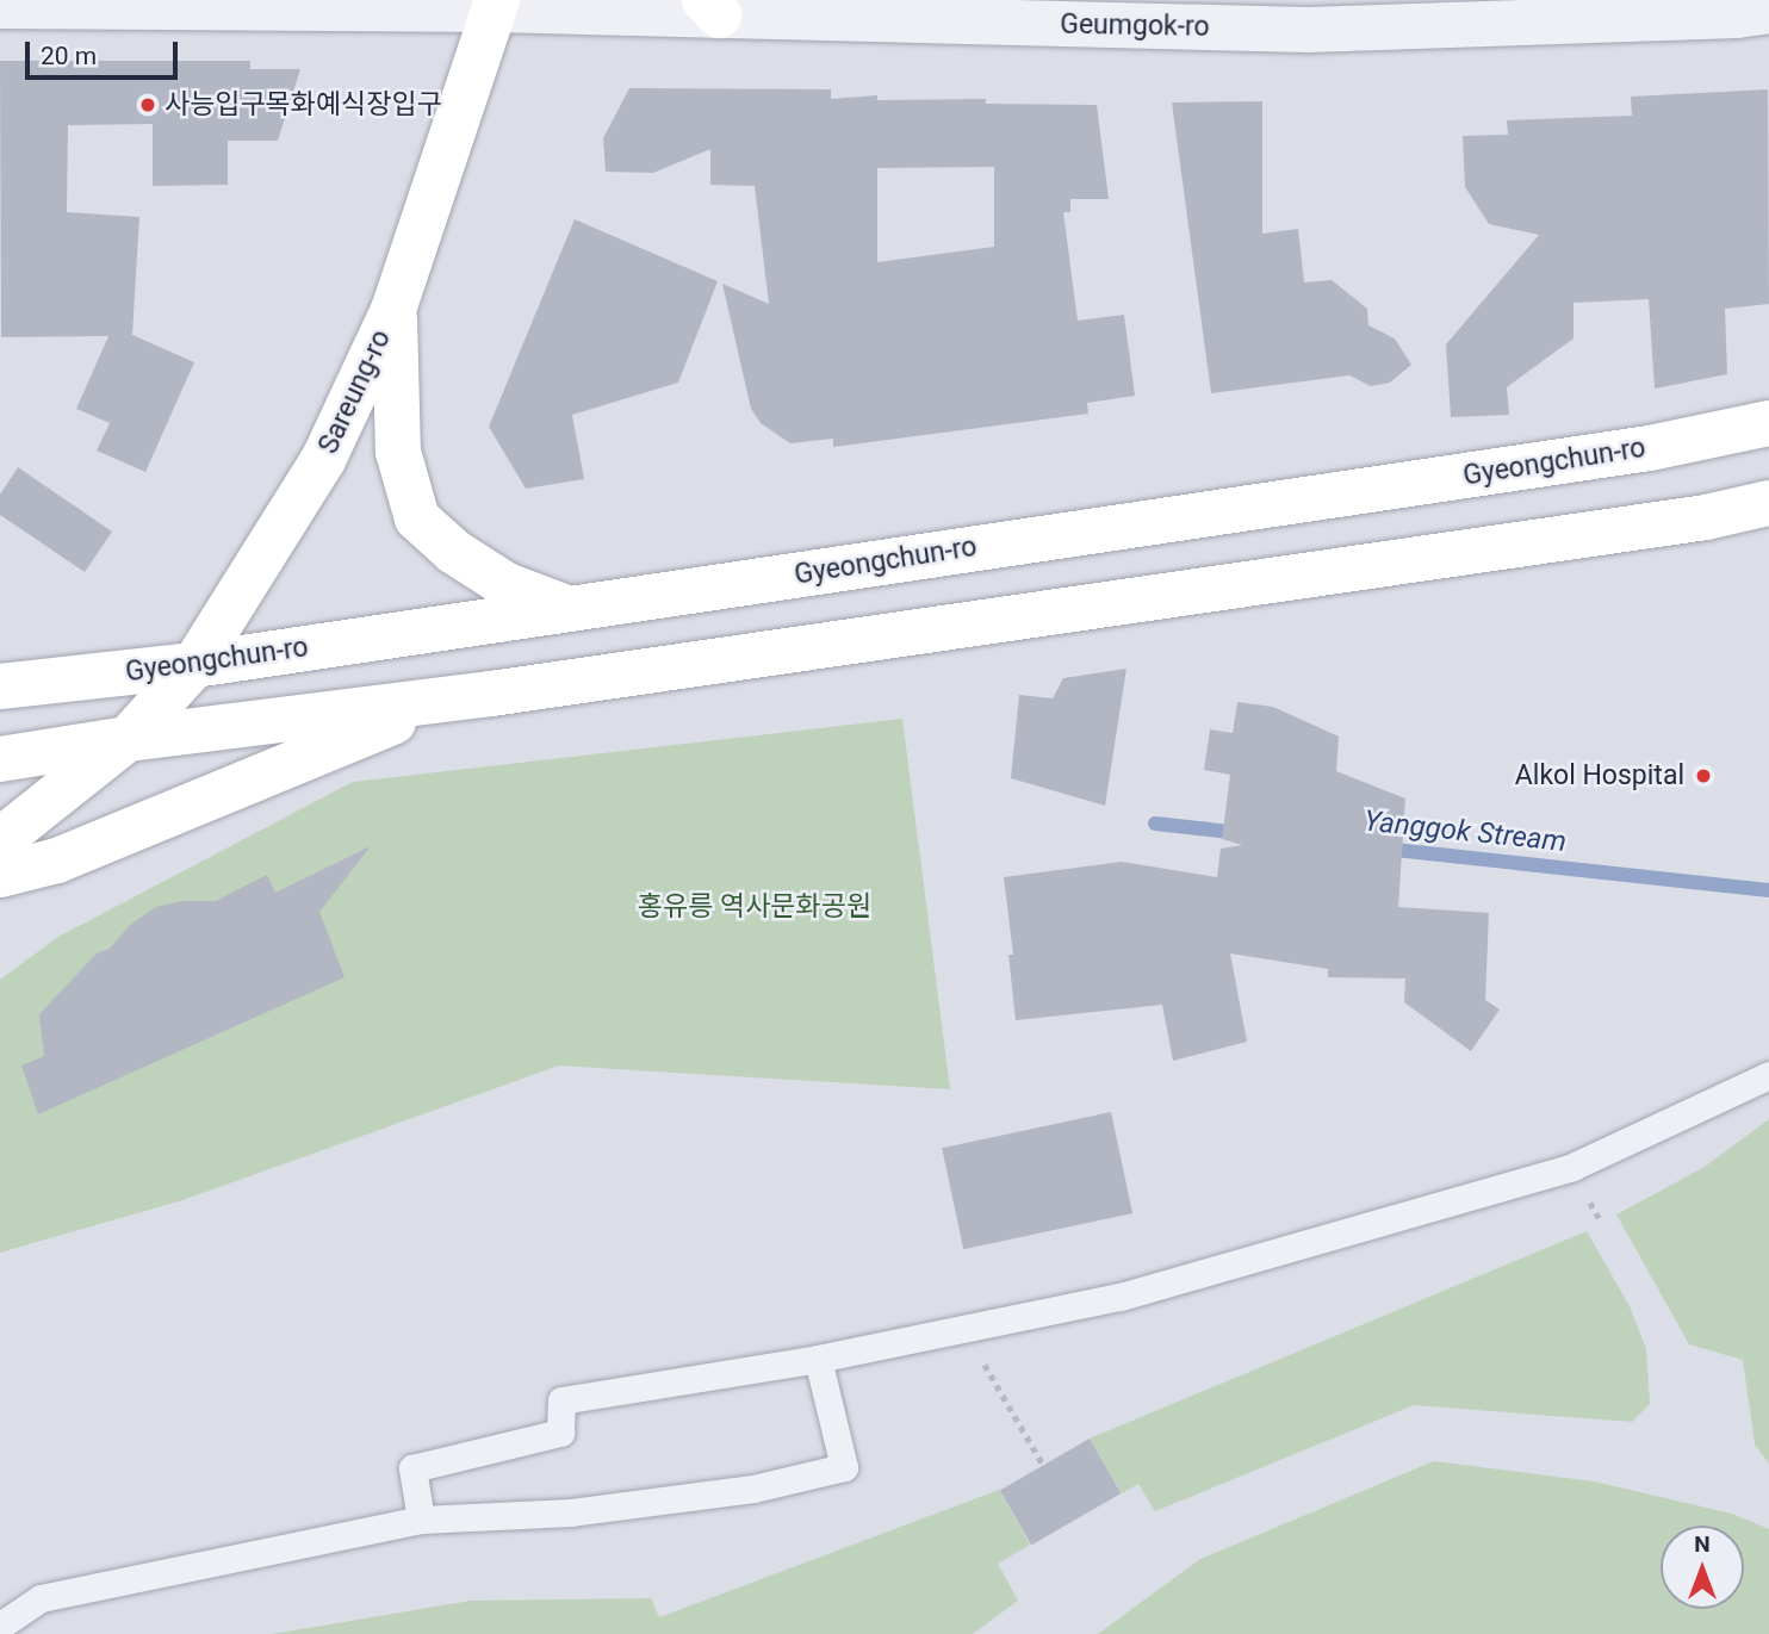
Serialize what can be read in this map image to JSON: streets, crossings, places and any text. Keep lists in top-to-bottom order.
{
  "streets": {
    "street": ["Geumgok-ro", "Sareung-ro", "Gyeongchun-ro"]
  },
  "crossings": [
    ["Geumgok-ro", "Sareung-ro"],
    ["Sareung-ro", "Gyeongchun-ro"]
  ],
  "water": ["Yanggok Stream"],
  "parks": ["홍유릉 역사문화공원"],
  "places": ["사능입구목화예식장입구", "Alkol Hospital"],
  "scale_bar": "20 m",
  "north": "top"
}
